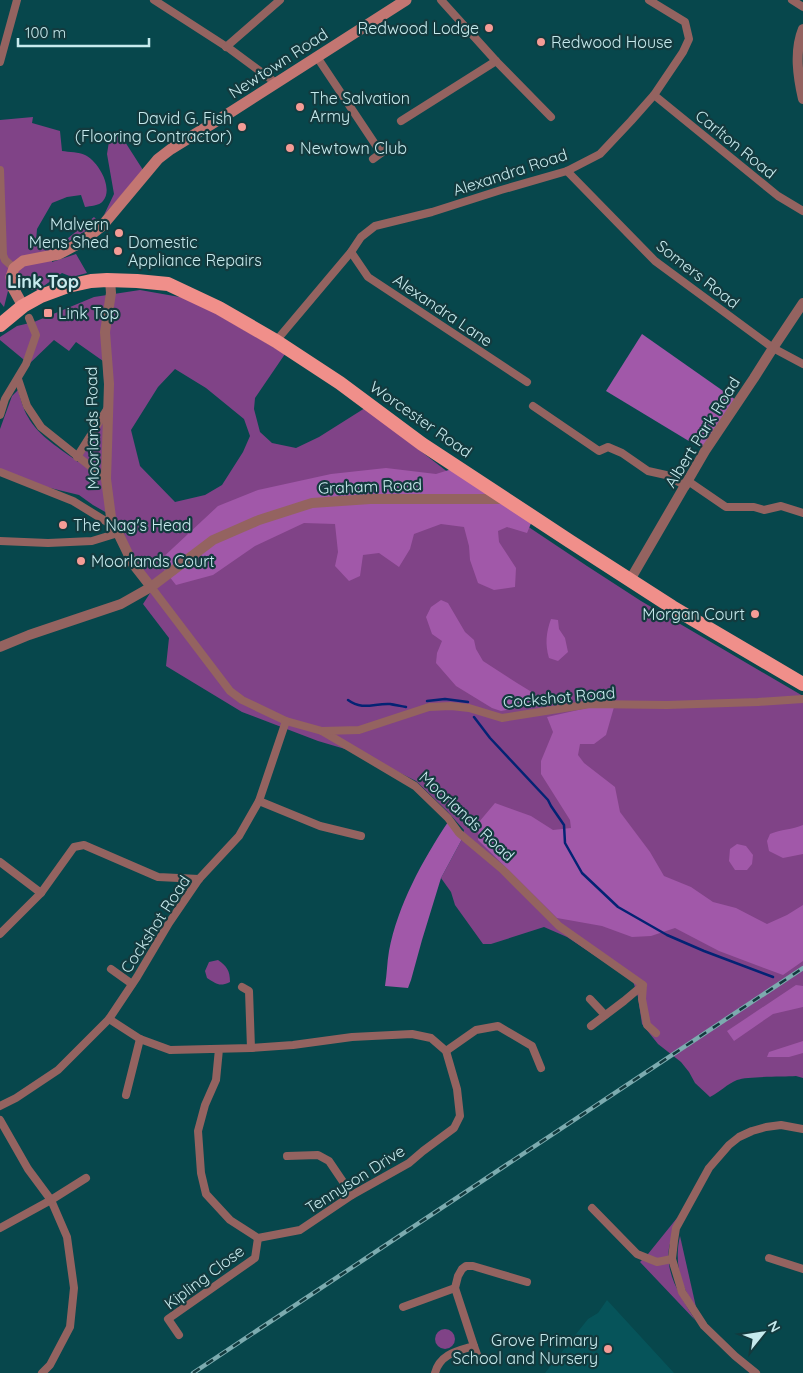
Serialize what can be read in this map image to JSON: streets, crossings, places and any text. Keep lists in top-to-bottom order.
{
  "streets": {
    "highway": ["Worcester Road"],
    "main road": ["Newtown Road"],
    "street": [
      "Carlton Road",
      "Alexandra Road",
      "Somers Road",
      "Alexandra Lane",
      "Moorlands Road",
      "Albert Park Road",
      "Graham Road",
      "Cockshot Road",
      "Tennyson Drive",
      "Kipling Close"
    ]
  },
  "crossings": [
    ["Carlton Road", "Alexandra Road"],
    ["Alexandra Road", "Somers Road"],
    ["Alexandra Road", "Alexandra Lane"],
    ["Alexandra Road", "Worcester Road"],
    ["Somers Road", "Albert Park Road"],
    ["Worcester Road", "Moorlands Road"],
    ["Worcester Road", "Albert Park Road"],
    ["Worcester Road", "Graham Road"],
    ["Moorlands Road", "Graham Road"],
    ["Moorlands Road", "Cockshot Road"],
    ["Tennyson Drive", "Kipling Close"]
  ],
  "districts": ["Link Top"],
  "places": {
    "other": [
      "Redwood Lodge",
      "Redwood House",
      "The Salvation Army",
      "David G. Fish (Flooring Contractor)",
      "Newtown Club",
      "Malvern Mens Shed",
      "Domestic Appliance Repairs",
      "The Nag's Head",
      "Moorlands Court",
      "Morgan Court",
      "Grove Primary School and Nursery"
    ],
    "transit": ["Link Top"]
  },
  "scale_bar": "100 m",
  "north": "top right"
}
